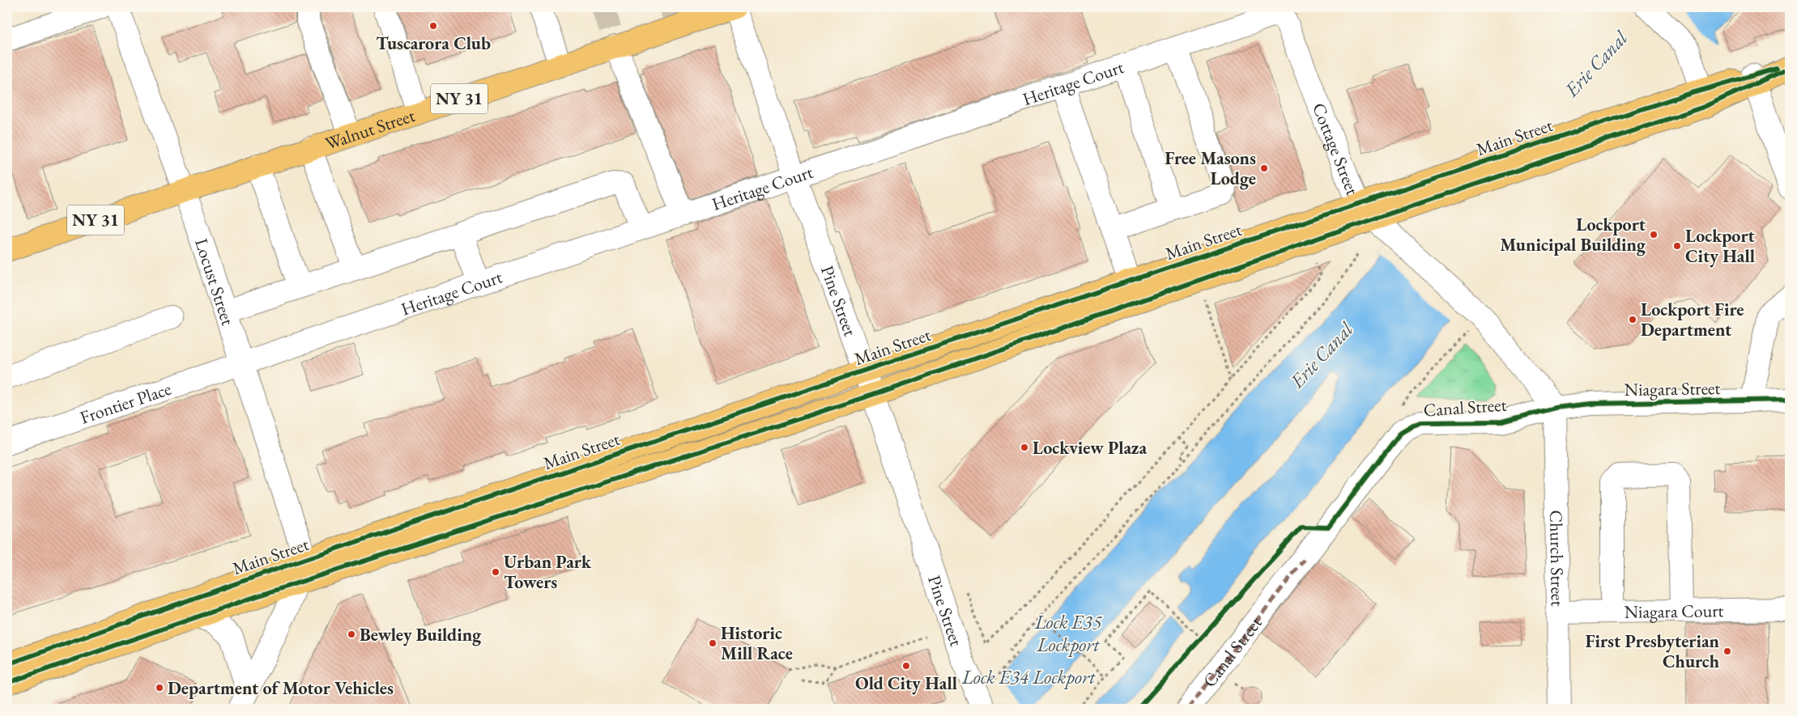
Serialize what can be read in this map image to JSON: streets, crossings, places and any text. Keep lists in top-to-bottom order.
{
  "streets": {
    "main road": ["NY 31", "Walnut Street", "Main Street"],
    "street": [
      "Heritage Court",
      "Cottage Street",
      "Locust Street",
      "Pine Street",
      "Niagara Street",
      "Frontier Place",
      "Canal Street",
      "Church Street",
      "Niagara Court"
    ]
  },
  "crossings": [
    ["Heritage Court", "Cottage Street"],
    ["Heritage Court", "Locust Street"],
    ["Heritage Court", "Pine Street"],
    ["Heritage Court", "Frontier Place"],
    ["Walnut Street", "Locust Street"],
    ["Walnut Street", "Pine Street"],
    ["Main Street", "Cottage Street"],
    ["Main Street", "Locust Street"],
    ["Main Street", "Pine Street"],
    ["Cottage Street", "Niagara Street"],
    ["Cottage Street", "Canal Street"],
    ["Cottage Street", "Church Street"],
    ["Locust Street", "Frontier Place"],
    ["Niagara Street", "Canal Street"],
    ["Niagara Street", "Church Street"],
    ["Canal Street", "Church Street"],
    ["Church Street", "Niagara Court"]
  ],
  "water": ["Erie Canal", "Lock E35 Lockport", "Lock E34 Lockport"],
  "places": [
    "Tuscarora Club",
    "Free Masons Lodge",
    "Lockport Municipal Building",
    "Lockport City Hall",
    "Lockport Fire Department",
    "Lockview Plaza",
    "Urban Park Towers",
    "Bewley Building",
    "Historic Mill Race",
    "First Presbyterian Church",
    "Old City Hall",
    "Department of Motor Vehicles"
  ]
}
